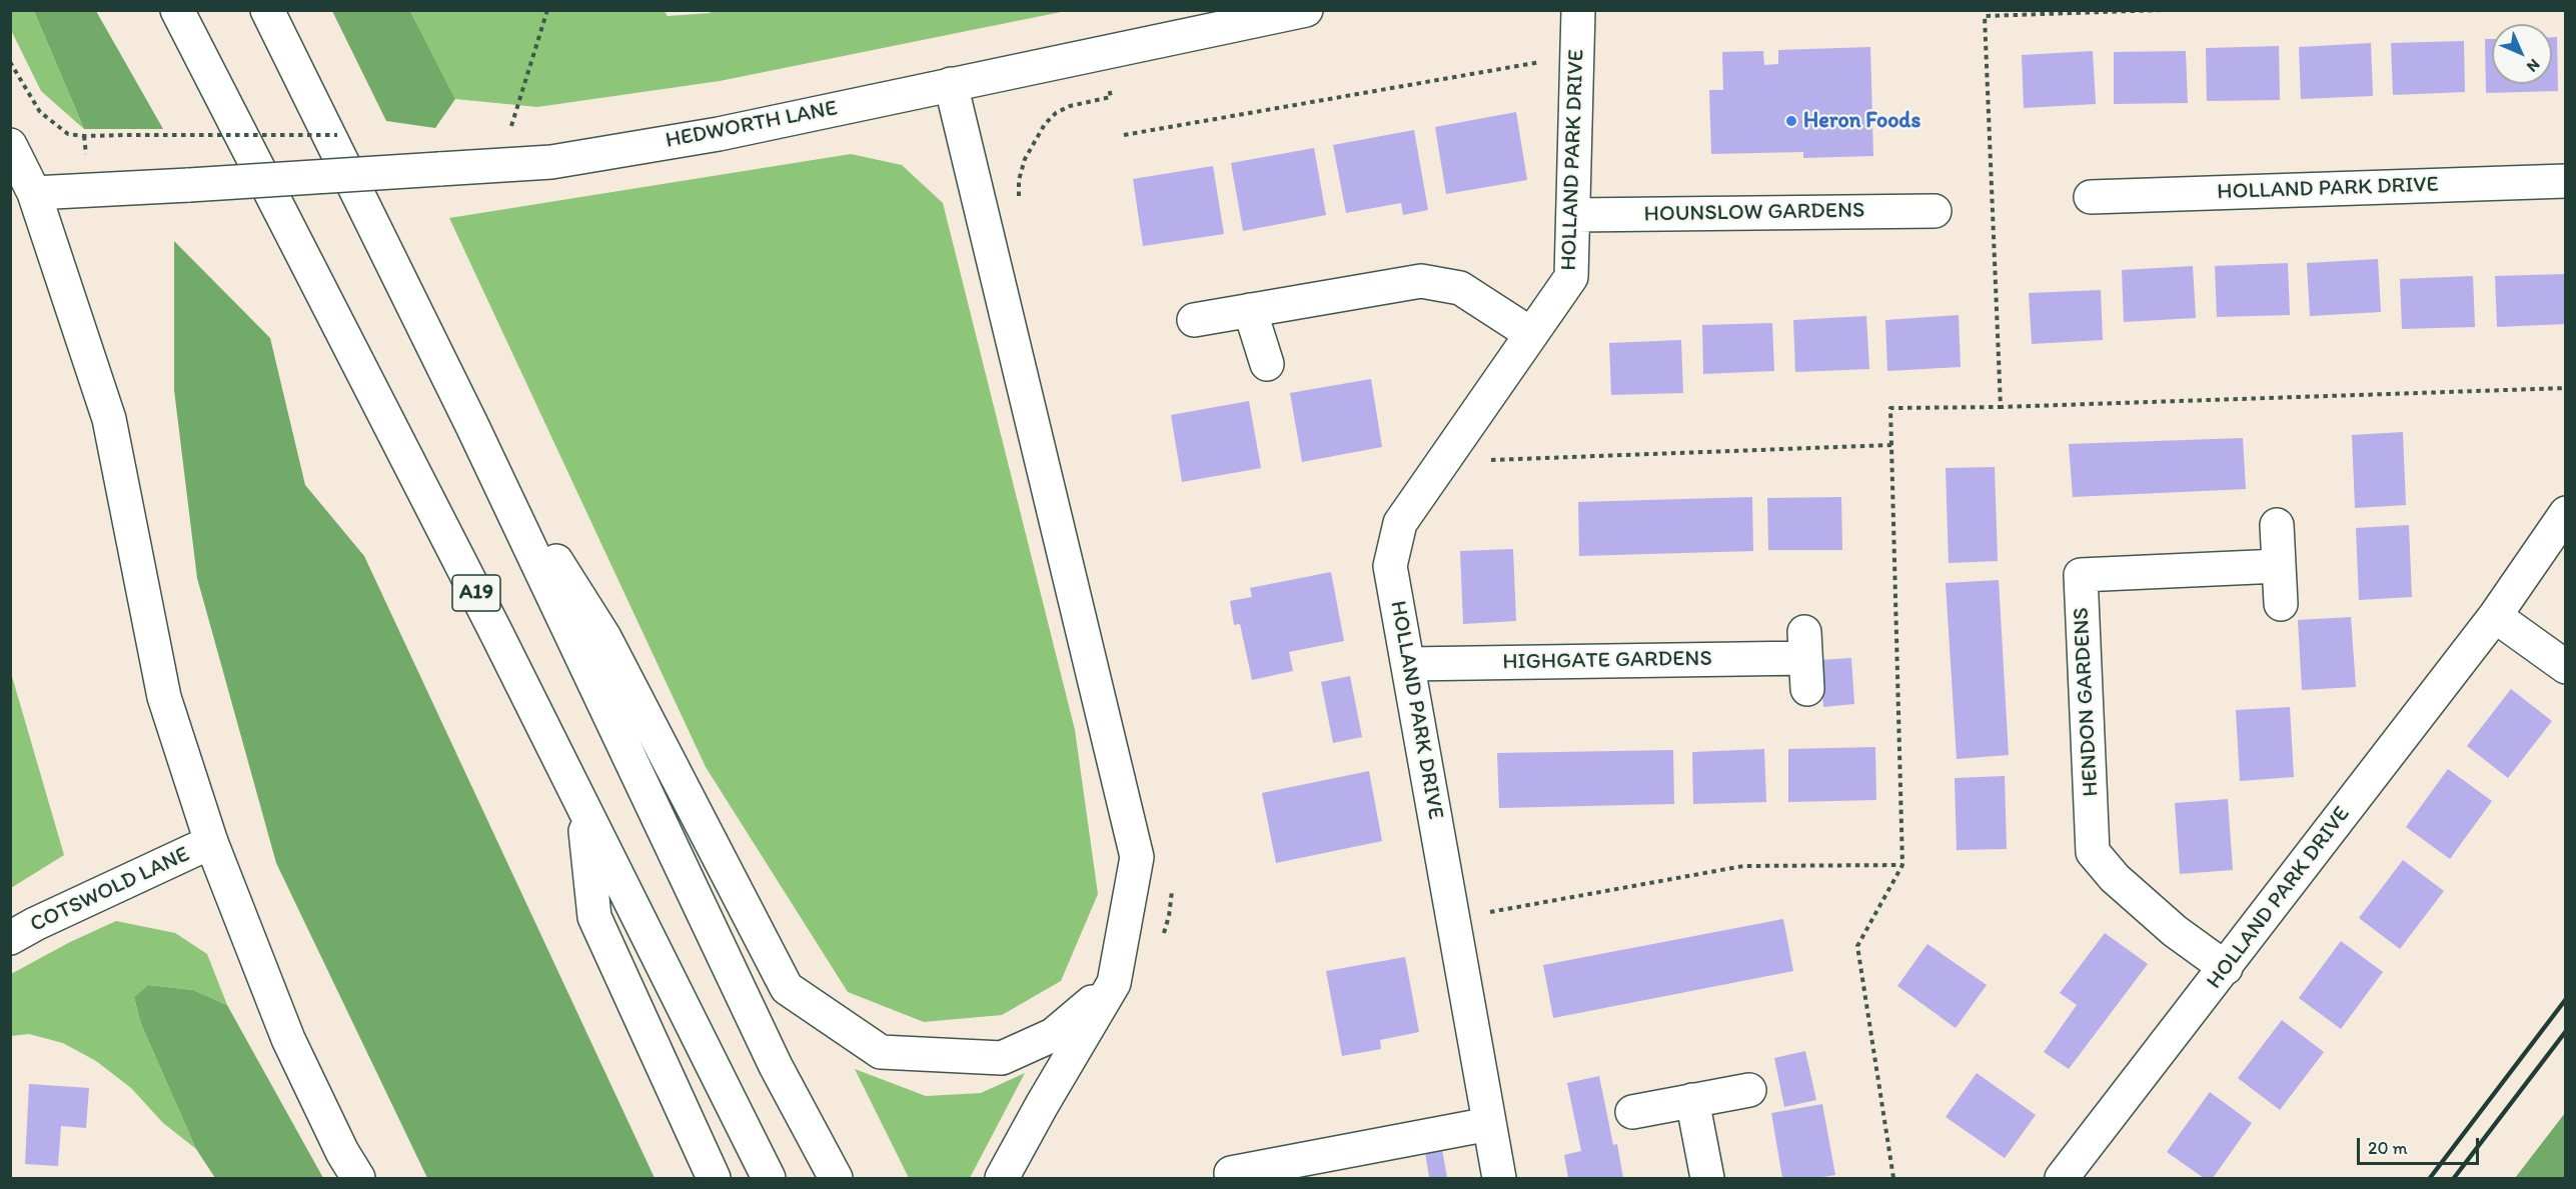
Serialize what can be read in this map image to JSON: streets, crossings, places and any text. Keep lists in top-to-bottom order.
{
  "streets": {
    "main road": [
      "HEDWORTH LANE",
      "HOLLAND PARK DRIVE",
      "HOUNSLOW GARDENS",
      "A19",
      "HIGHGATE GARDENS",
      "HENDON GARDENS",
      "COTSWOLD LANE"
    ]
  },
  "crossings": [
    ["HOLLAND PARK DRIVE", "HOUNSLOW GARDENS"],
    ["HOLLAND PARK DRIVE", "HIGHGATE GARDENS"],
    ["HOLLAND PARK DRIVE", "HENDON GARDENS"]
  ],
  "places": ["Heron Foods"],
  "scale_bar": "20 m",
  "north": "bottom right"
}
